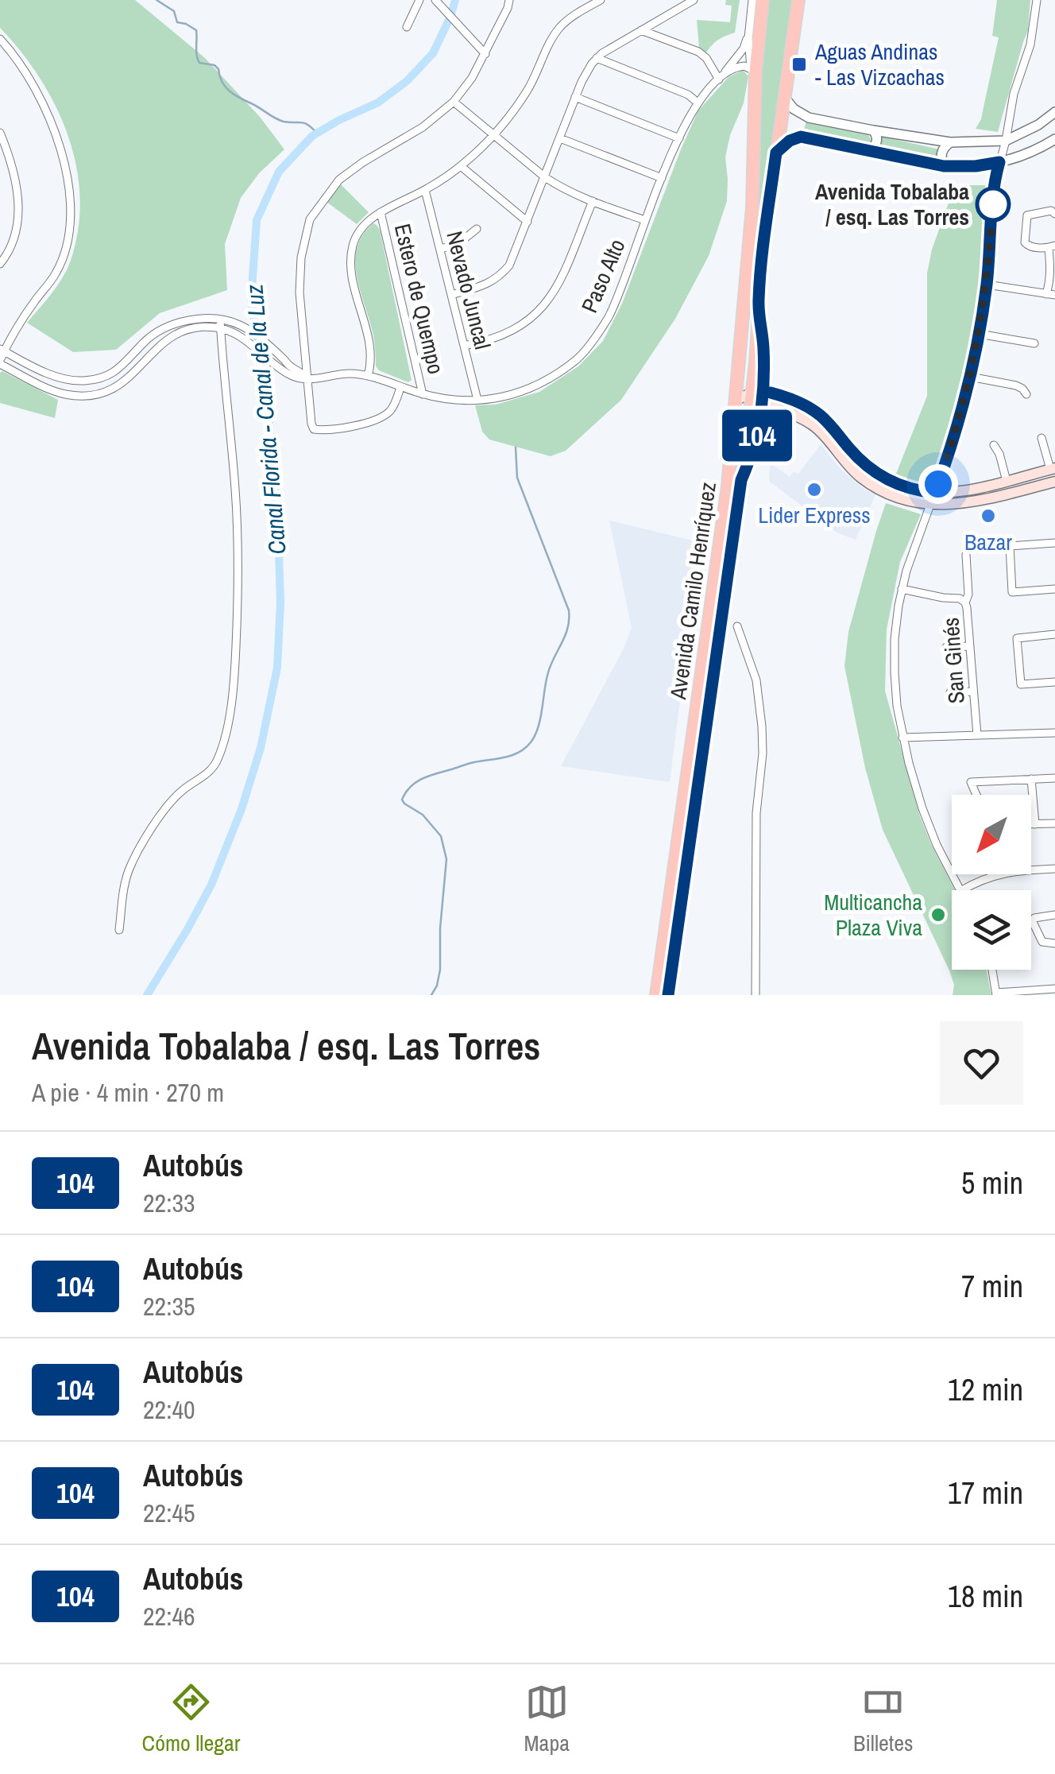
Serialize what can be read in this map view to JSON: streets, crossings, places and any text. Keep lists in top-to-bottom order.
{
  "streets": {
    "main road": ["Avenida Camilo Henríquez"],
    "street": [
      "Paso Alto",
      "Nevado Juncal",
      "Estero de Quempo",
      "San Ginés"
    ]
  },
  "crossings": [
    ["Paso Alto", "Nevado Juncal"],
    ["Paso Alto", "Estero de Quempo"],
    ["Paso Alto", "Avenida Camilo Henríquez"]
  ],
  "water": ["Canal Florida - Canal de la Luz"],
  "places": {
    "transit": ["Aguas Andinas - Las Vizcachas"],
    "other": [
      "Avenida Tobalaba / esq. Las Torres",
      "Lider Express",
      "Bazar",
      "Multicancha Plaza Viva"
    ]
  },
  "lines": ["bus line 104"],
  "north": "bottom left",
  "page": {
    "on_map": "104",
    "heading": ["Avenida Tobalaba / esq. Las Torres", "A pie · 4 min · 270 m"],
    "list": [
      {
        "mark": "104",
        "name": "Autobús",
        "note": "22:33",
        "value": "5 min"
      },
      {
        "mark": "104",
        "name": "Autobús",
        "note": "22:35",
        "value": "7 min"
      },
      {
        "mark": "104",
        "name": "Autobús",
        "note": "22:40",
        "value": "12 min"
      },
      {
        "mark": "104",
        "name": "Autobús",
        "note": "22:45",
        "value": "17 min"
      },
      {
        "mark": "104",
        "name": "Autobús",
        "note": "22:46",
        "value": "18 min"
      }
    ],
    "tabs": ["Cómo llegar", "Mapa", "Billetes"]
  }
}
